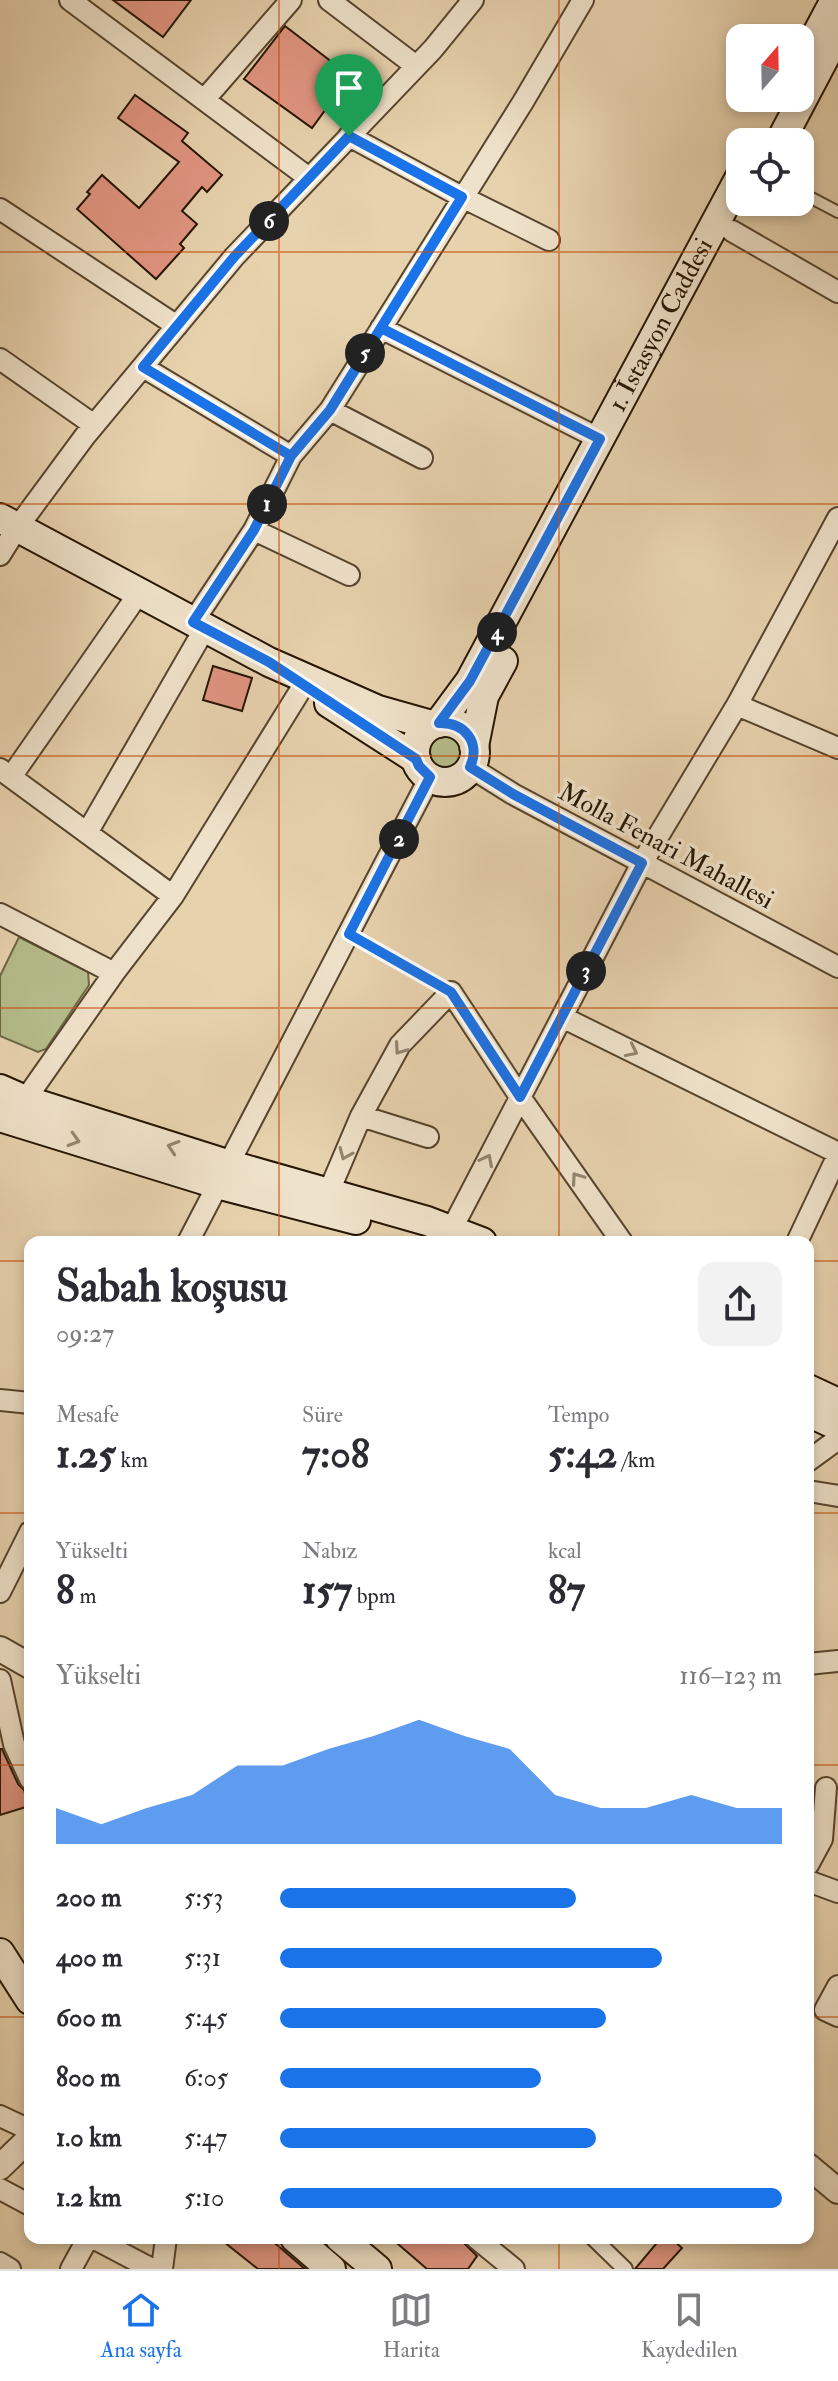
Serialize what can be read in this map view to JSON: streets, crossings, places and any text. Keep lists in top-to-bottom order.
{
  "streets": {
    "main road": ["1. İstasyon Caddesi"],
    "street": ["Molla Fenari Mahallesi"]
  },
  "crossings": [
    ["1. İstasyon Caddesi", "Molla Fenari Mahallesi"]
  ],
  "north": "top",
  "page": {
    "pins": [
      "6",
      "5",
      "1",
      "4",
      "2",
      "3"
    ],
    "heading": ["Sabah koşusu", "09:27"],
    "stats": [
      ["Mesafe", "1.25 km"],
      ["Süre", "7:08"],
      ["Tempo", "5:42 /km"],
      ["Yükselti", "8 m"],
      ["Nabız", "157 bpm"],
      ["kcal", "87"]
    ],
    "chart": ["Yükselti", "116–123 m"],
    "list": [
      {
        "name": "200 m",
        "note": "5:53"
      },
      {
        "name": "400 m",
        "note": "5:31"
      },
      {
        "name": "600 m",
        "note": "5:45"
      },
      {
        "name": "800 m",
        "note": "6:05"
      },
      {
        "name": "1.0 km",
        "note": "5:47"
      },
      {
        "name": "1.2 km",
        "note": "5:10"
      }
    ],
    "tabs": ["Ana sayfa", "Harita", "Kaydedilen"]
  }
}
